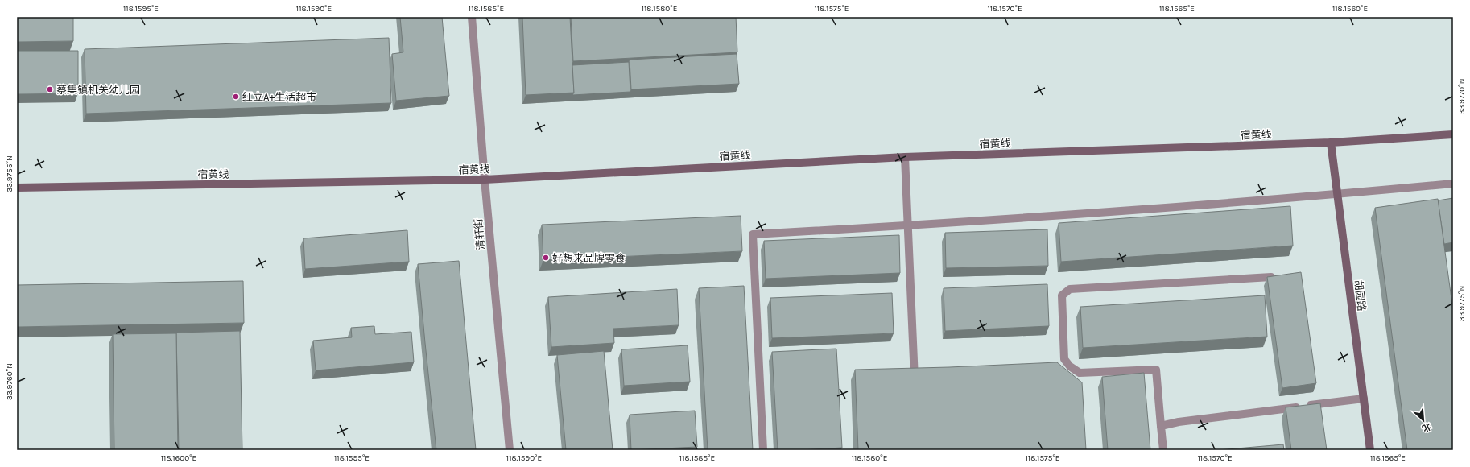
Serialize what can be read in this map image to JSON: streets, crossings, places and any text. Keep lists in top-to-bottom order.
{
  "streets": {
    "main road": ["宿黄线", "胡园路"],
    "street": ["清轩街"]
  },
  "crossings": [
    ["宿黄线", "清轩街"],
    ["宿黄线", "胡园路"]
  ],
  "places": ["蔡集镇机关幼儿园", "红立A+生活超市", "好想来品牌零食"],
  "north": "bottom right",
  "coordinates": [
    "118.1595°E",
    "118.1590°E",
    "118.1585°E",
    "118.1580°E",
    "118.1575°E",
    "118.1570°E",
    "118.1565°E",
    "118.1560°E",
    "33.9770°N",
    "33.9755°N",
    "33.9775°N",
    "33.9760°N",
    "118.1600°E"
  ]
}
